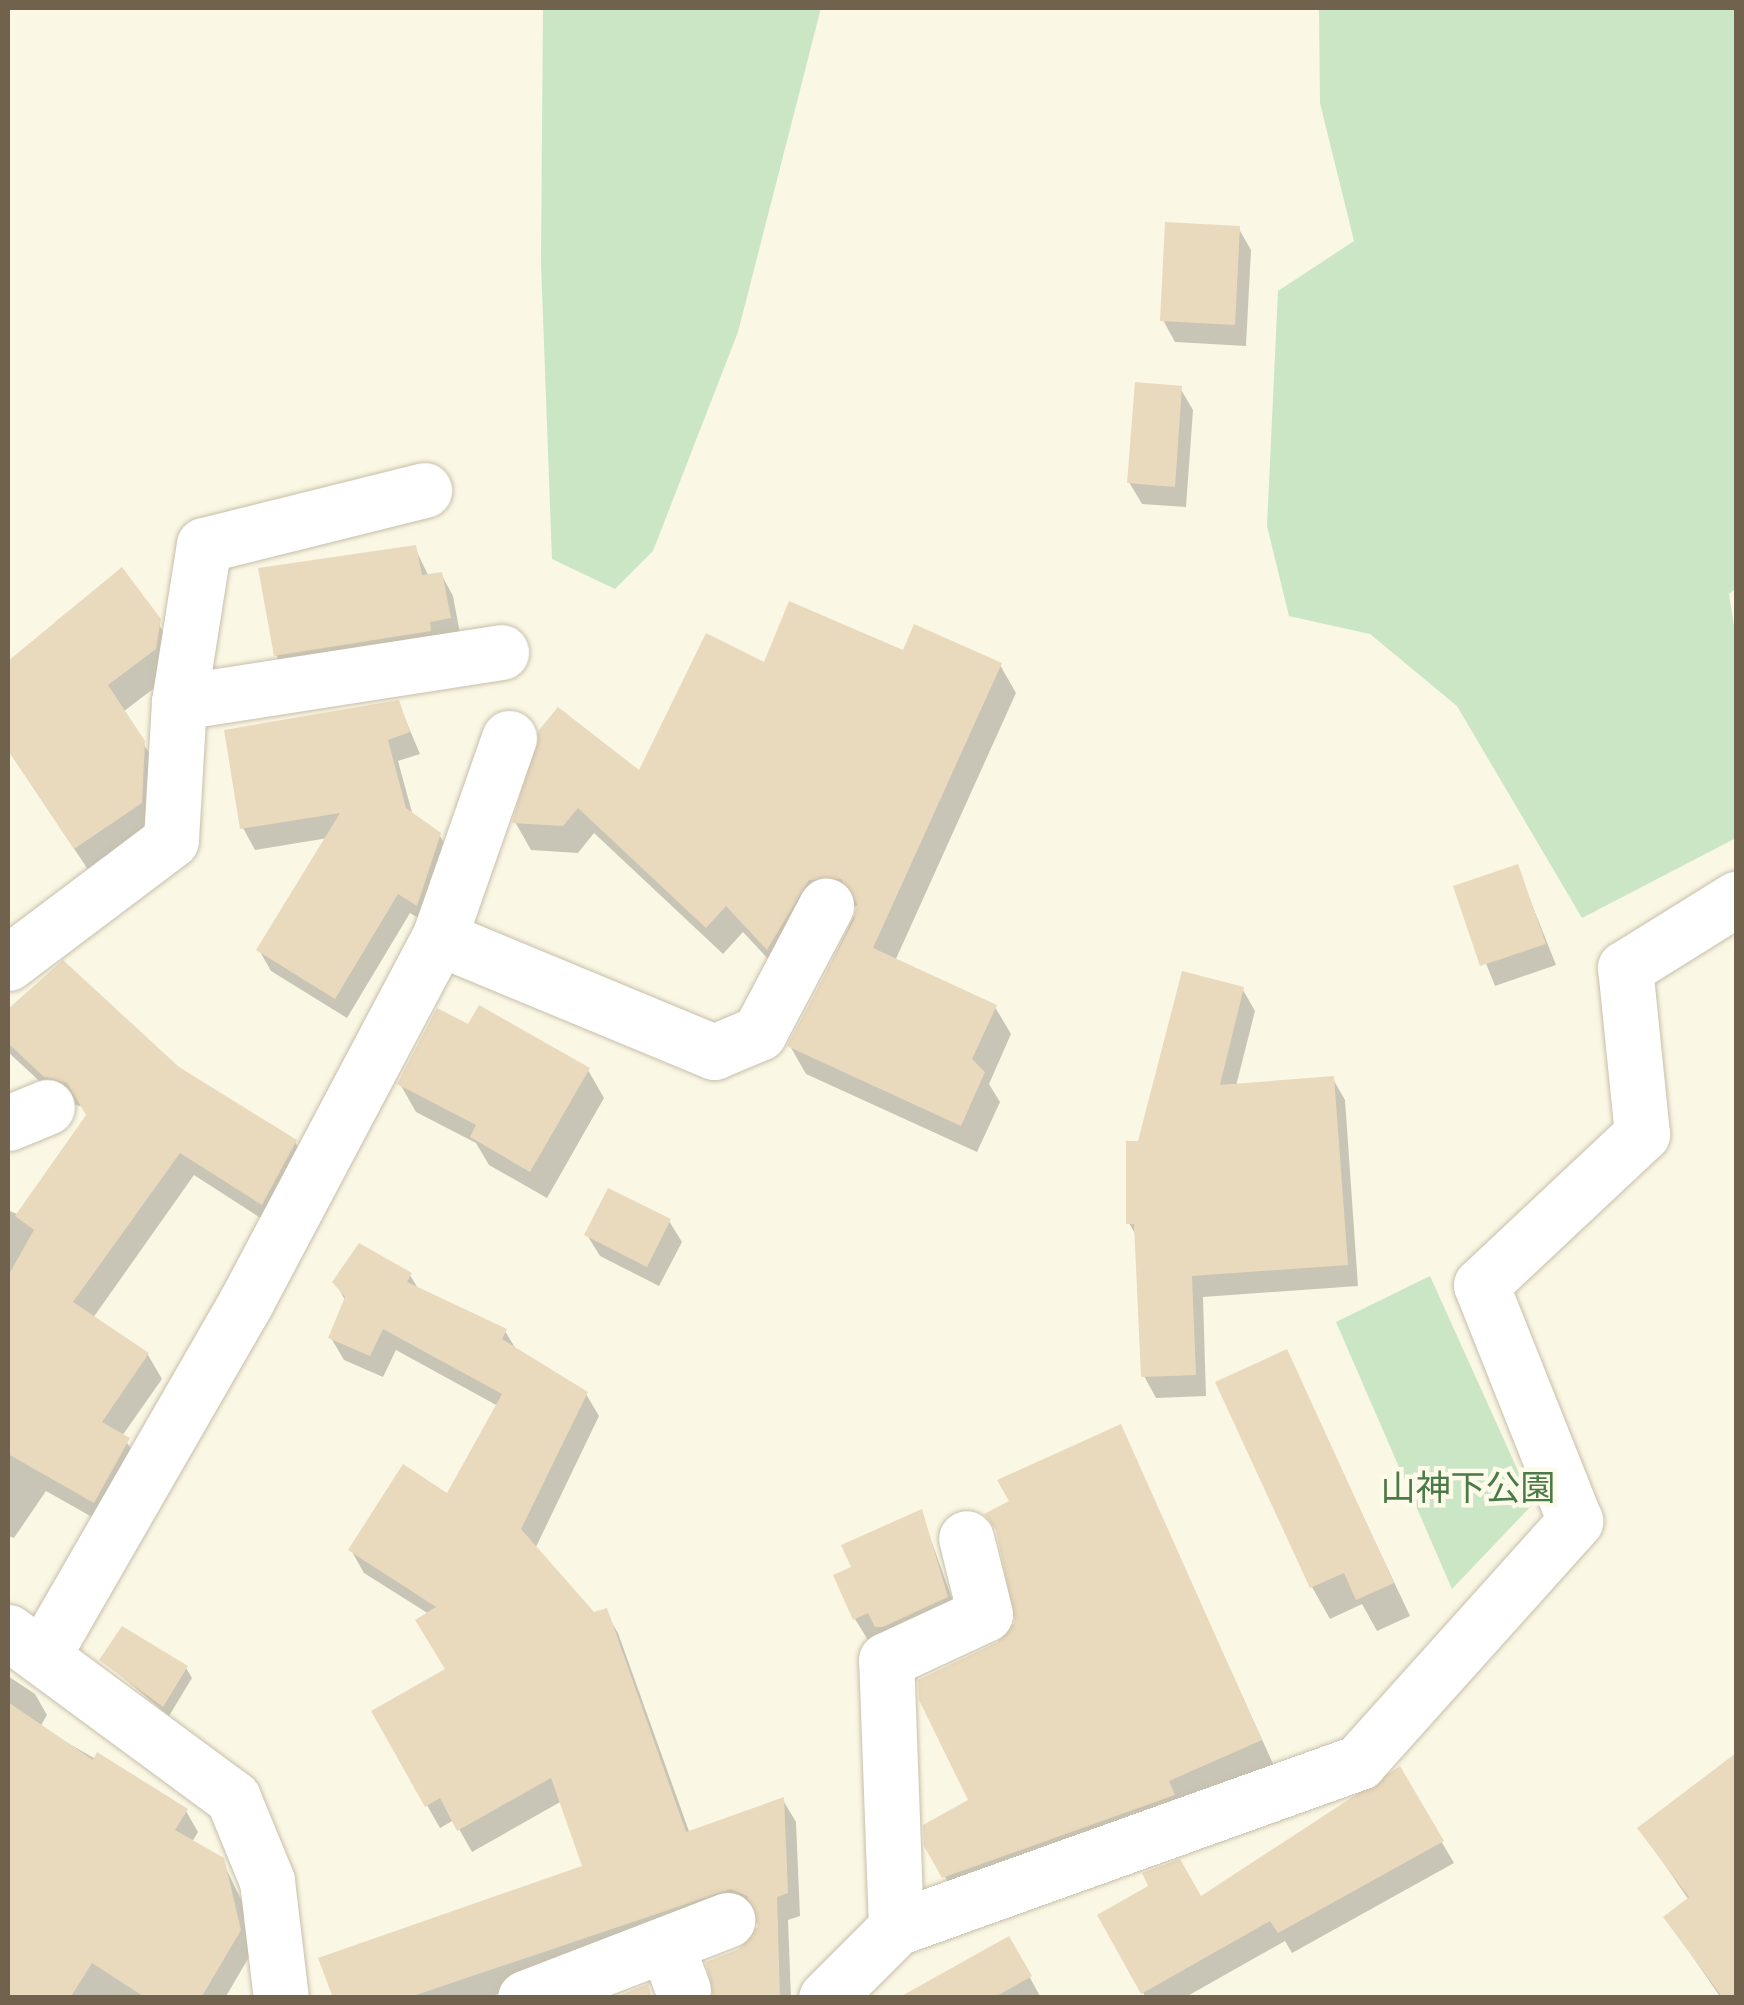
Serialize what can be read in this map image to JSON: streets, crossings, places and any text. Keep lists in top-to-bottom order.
{
  "parks": ["山神下公園"]
}
